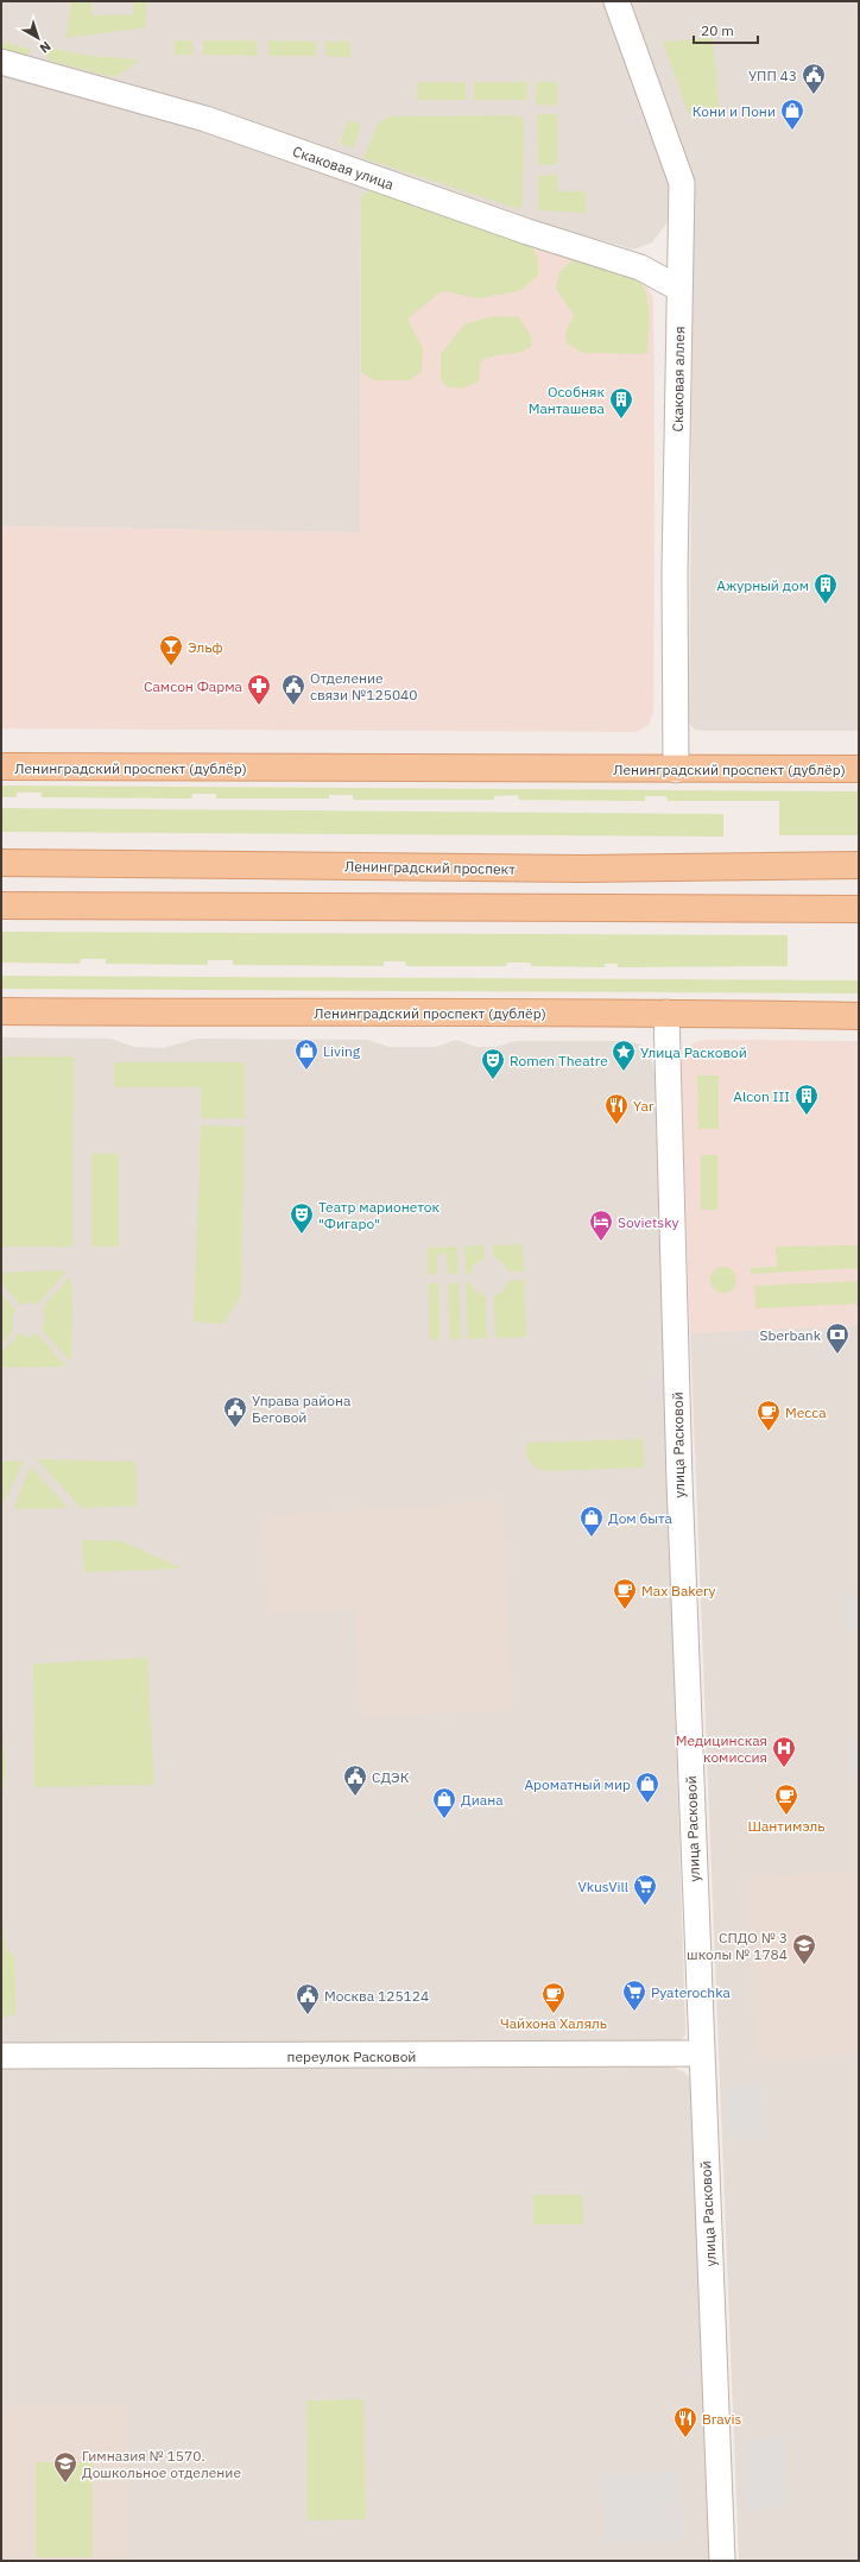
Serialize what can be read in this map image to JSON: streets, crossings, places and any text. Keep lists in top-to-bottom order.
{
  "streets": {
    "main road": ["Ленинградский проспект (дублёр)", "Ленинградский проспект"],
    "street": [
      "Скаковая улица",
      "Скаковая аллея",
      "улица Расковой",
      "переулок Расковой"
    ]
  },
  "crossings": [
    ["Скаковая улица", "Скаковая аллея"],
    ["Скаковая аллея", "Ленинградский проспект (дублёр)"],
    ["Ленинградский проспект (дублёр)", "улица Расковой"],
    ["улица Расковой", "переулок Расковой"]
  ],
  "places": {
    "public building": [
      "УПП 43",
      "Отделение связи №125040",
      "Управа района Беговой",
      "СДЭК",
      "Москва 125124"
    ],
    "shop": [
      "Кони и Пони",
      "Living",
      "Дом быта",
      "Ароматный мир",
      "Диана"
    ],
    "building": ["Особняк Манташева", "Ажурный дом", "Alcon III"],
    "bar": ["Эльф"],
    "pharmacy": ["Самсон Фарма"],
    "place": ["Улица Расковой"],
    "theatre": ["Romen Theatre", "Театр марионеток \"Фигаро\""],
    "restaurant": ["Yar", "Bravis"],
    "hotel": ["Sovietsky"],
    "bank": ["Sberbank"],
    "cafe": [
      "Mecca",
      "Max Bakery",
      "Шантимэль",
      "Чайхона Халяль"
    ],
    "hospital": ["Медицинская комиссия"],
    "supermarket": ["VkusVill", "Pyaterochka"],
    "school or university": ["СПДО № 3 школы № 1784", "Гимназия № 1570. Дошкольное отделение"]
  },
  "scale_bar": "20 m",
  "north": "bottom right"
}
